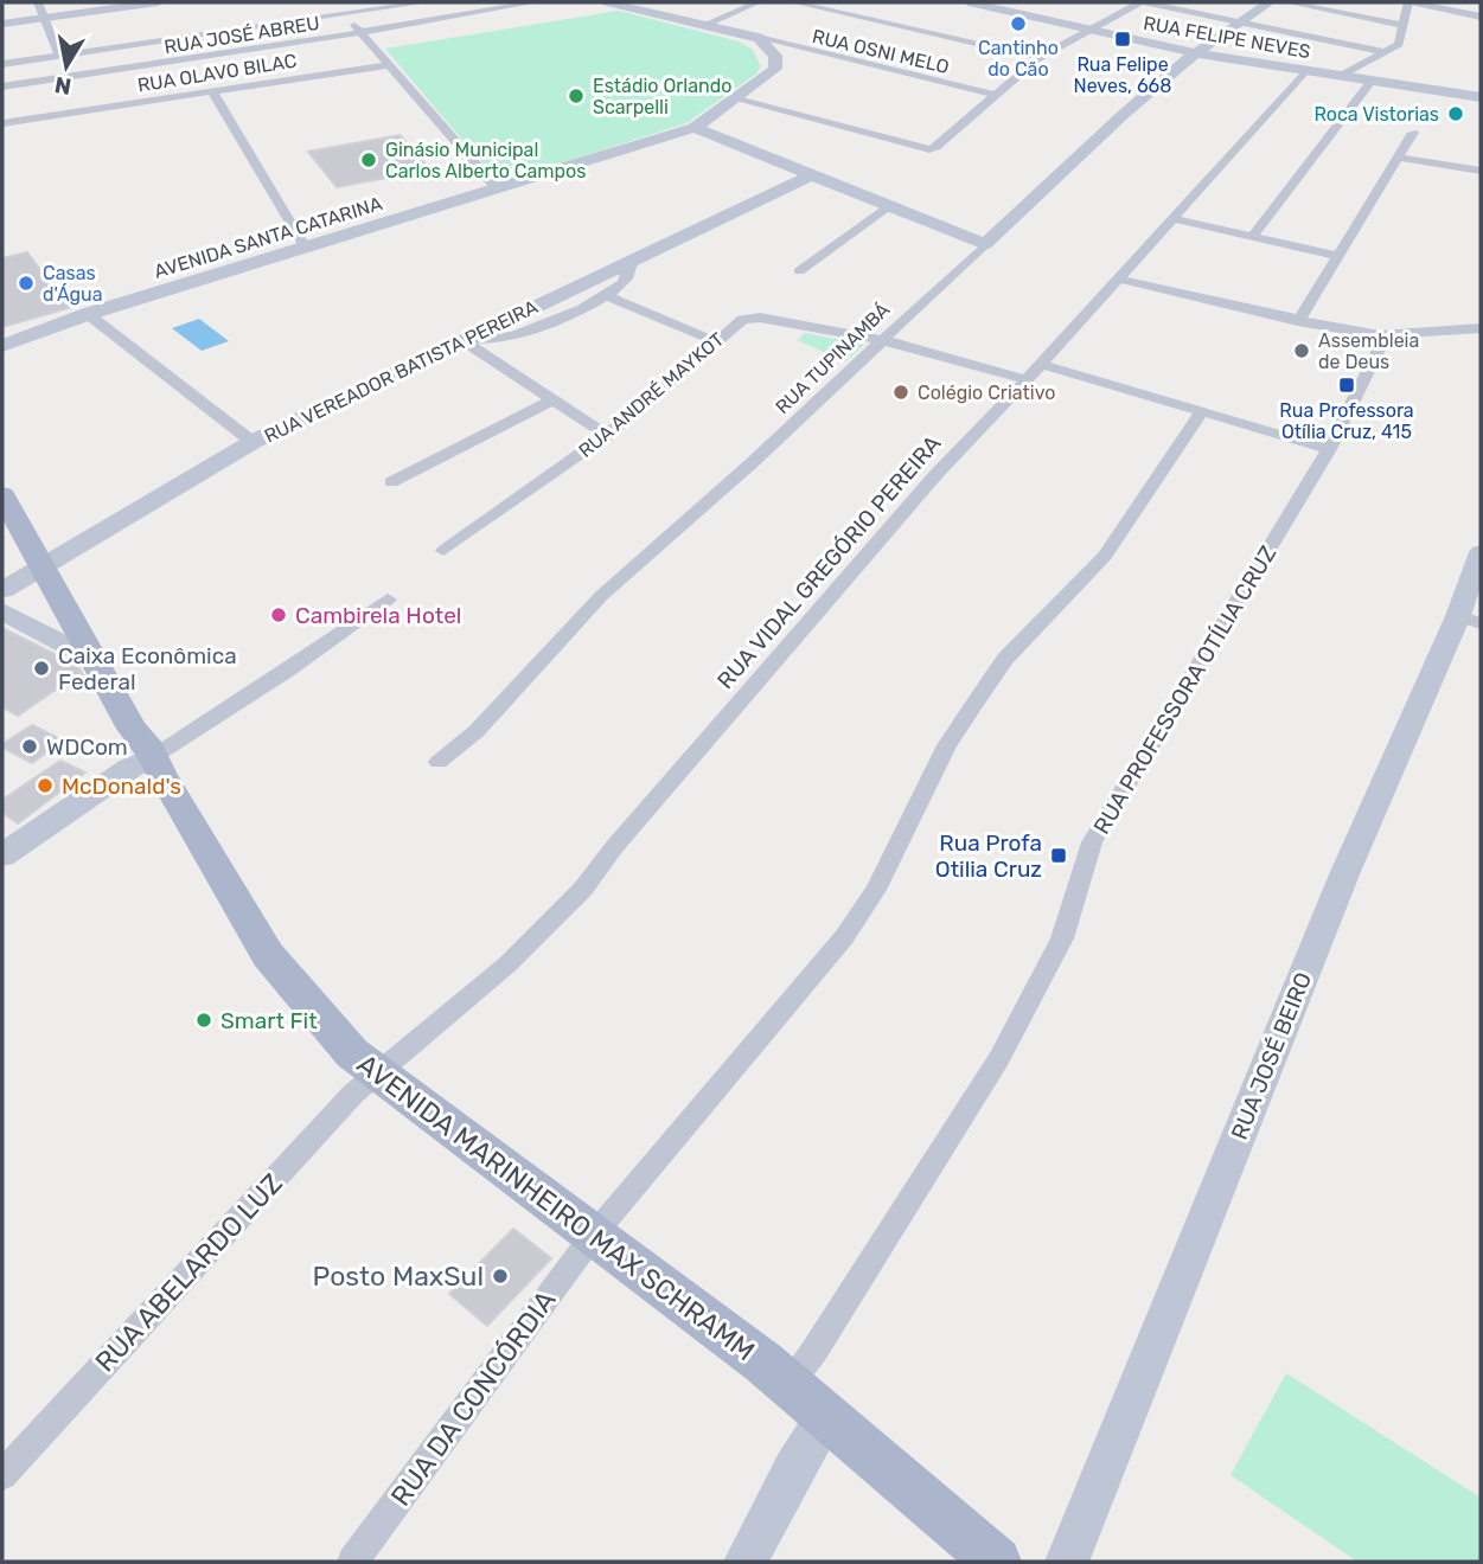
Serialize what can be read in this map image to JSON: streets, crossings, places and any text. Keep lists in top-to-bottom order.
{
  "streets": {
    "main road": ["AVENIDA MARINHEIRO MAX SCHRAMM"],
    "street": [
      "RUA JOSÉ ABREU",
      "RUA FELIPE NEVES",
      "RUA OSNI MELO",
      "RUA OLAVO BILAC",
      "AVENIDA SANTA CATARINA",
      "RUA TUPINAMBÁ",
      "RUA VEREADOR BATISTA PEREIRA",
      "RUA ANDRÉ MAYKOT",
      "RUA VIDAL GREGÓRIO PEREIRA",
      "RUA PROFESSORA OTÍLIA CRUZ",
      "RUA JOSÉ BEIRO",
      "RUA ABELARDO LUZ",
      "RUA DA CONCÓRDIA"
    ]
  },
  "crossings": [
    ["RUA FELIPE NEVES", "RUA TUPINAMBÁ"],
    ["RUA FELIPE NEVES", "RUA VIDAL GREGÓRIO PEREIRA"],
    ["RUA OSNI MELO", "AVENIDA SANTA CATARINA"],
    ["RUA TUPINAMBÁ", "RUA ANDRÉ MAYKOT"],
    ["RUA VEREADOR BATISTA PEREIRA", "AVENIDA MARINHEIRO MAX SCHRAMM"],
    ["RUA ANDRÉ MAYKOT", "RUA VIDAL GREGÓRIO PEREIRA"],
    ["RUA VIDAL GREGÓRIO PEREIRA", "AVENIDA MARINHEIRO MAX SCHRAMM"],
    ["RUA VIDAL GREGÓRIO PEREIRA", "RUA ABELARDO LUZ"],
    ["RUA PROFESSORA OTÍLIA CRUZ", "AVENIDA MARINHEIRO MAX SCHRAMM"],
    ["AVENIDA MARINHEIRO MAX SCHRAMM", "RUA ABELARDO LUZ"],
    ["AVENIDA MARINHEIRO MAX SCHRAMM", "RUA DA CONCÓRDIA"]
  ],
  "places": {
    "other": [
      "Cantinho do Cão",
      "Estádio Orlando Scarpelli",
      "Roca Vistorias",
      "Ginásio Municipal Carlos Alberto Campos",
      "Casas d'Água",
      "Assembleia de Deus",
      "Colégio Criativo",
      "Cambirela Hotel",
      "Caixa Econômica Federal",
      "WDCom",
      "McDonald's",
      "Smart Fit",
      "Posto MaxSul"
    ],
    "transit": ["Rua Felipe Neves, 668", "Rua Professora Otília Cruz, 415", "Rua Profa Otilia Cruz"]
  },
  "north": "bottom"
}
